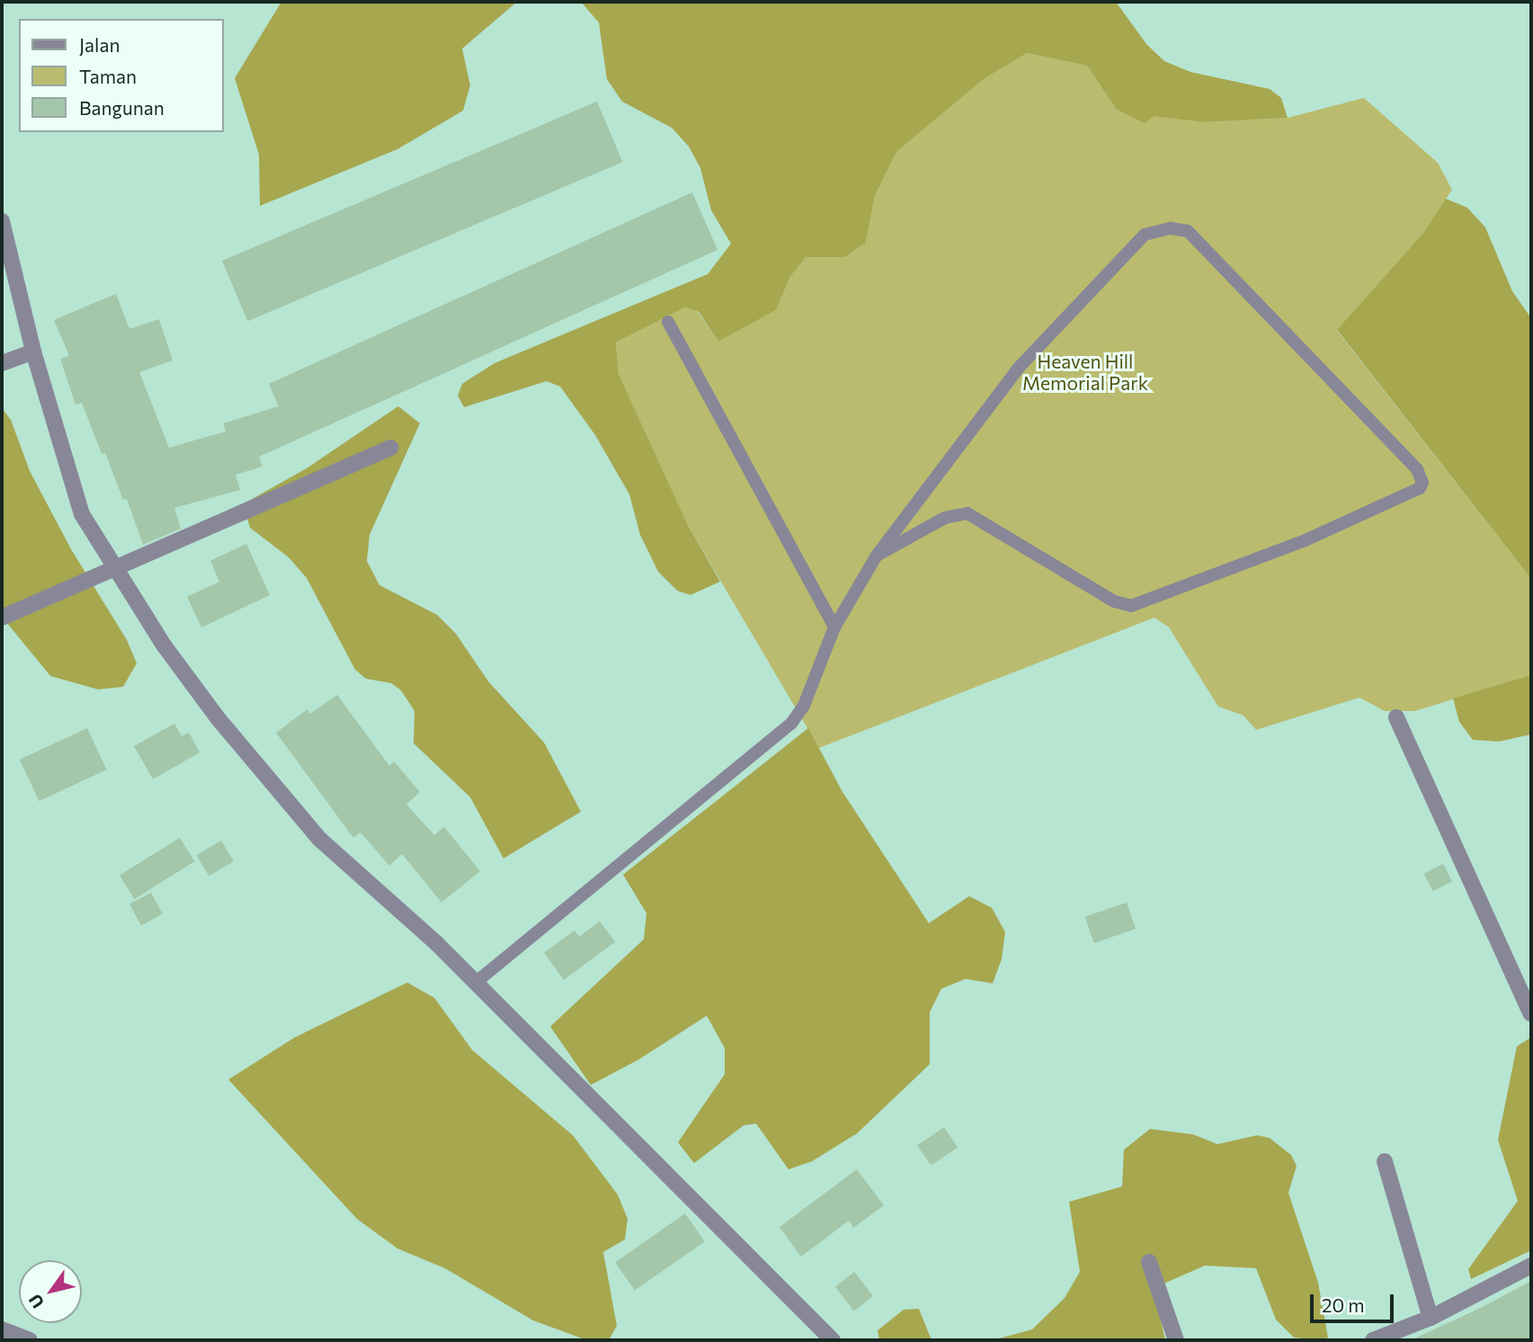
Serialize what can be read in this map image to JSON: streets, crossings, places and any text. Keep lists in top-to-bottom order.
{
  "parks": ["Heaven Hill Memorial Park"],
  "legend": ["Jalan", "Taman", "Bangunan"],
  "scale_bar": "20 m",
  "north": "bottom left"
}
